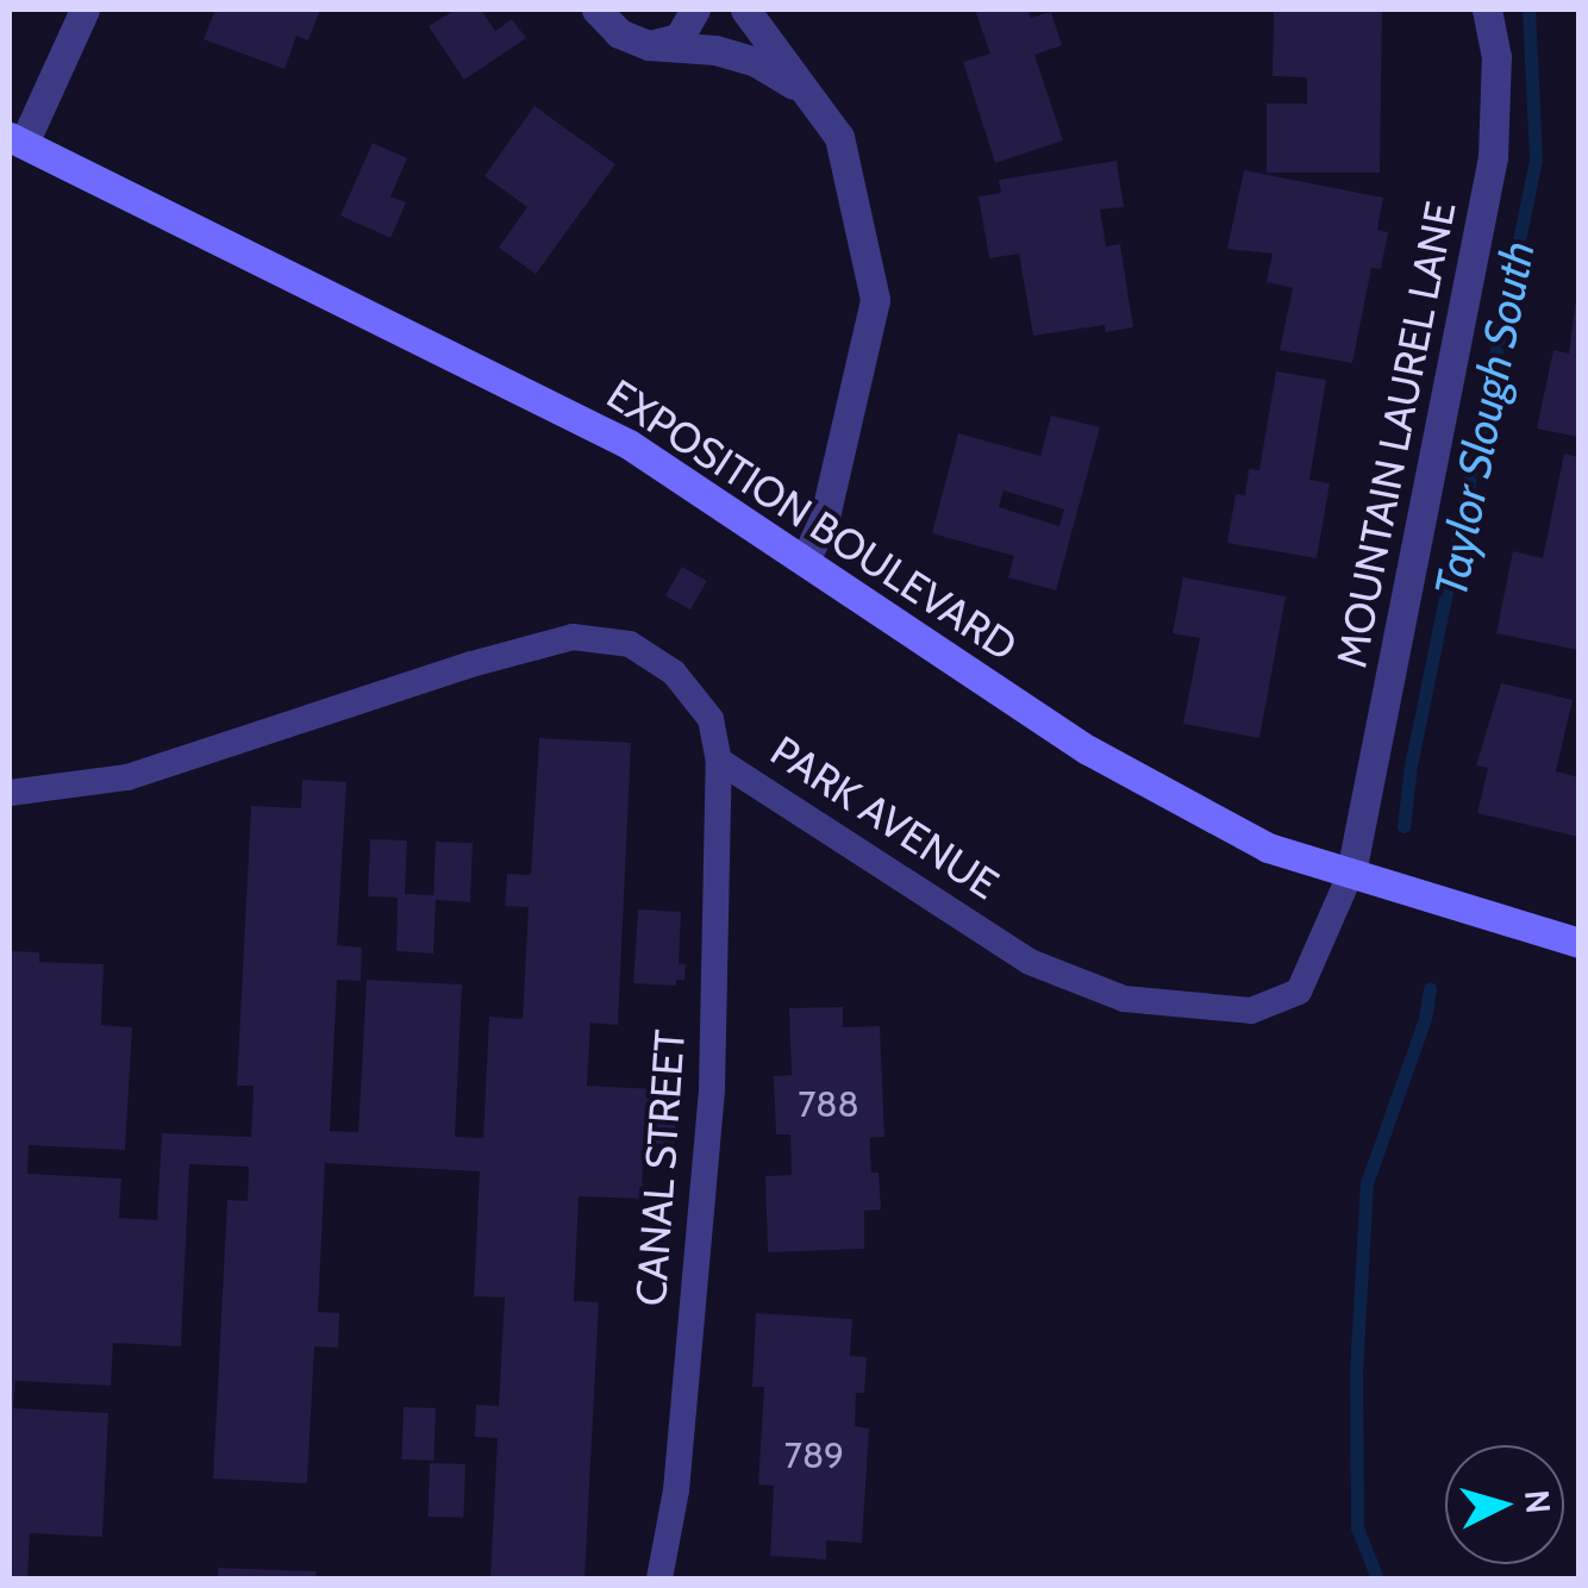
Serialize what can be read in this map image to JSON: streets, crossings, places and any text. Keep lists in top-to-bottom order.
{
  "streets": {
    "street": ["MOUNTAIN LAUREL LANE", "EXPOSITION BOULEVARD"],
    "lane": ["PARK AVENUE", "CANAL STREET"]
  },
  "crossings": [
    ["MOUNTAIN LAUREL LANE", "EXPOSITION BOULEVARD"],
    ["MOUNTAIN LAUREL LANE", "PARK AVENUE"],
    ["EXPOSITION BOULEVARD", "PARK AVENUE"],
    ["PARK AVENUE", "CANAL STREET"]
  ],
  "water": ["Taylor Slough South"],
  "house_numbers": ["788", "789"],
  "north": "right"
}
